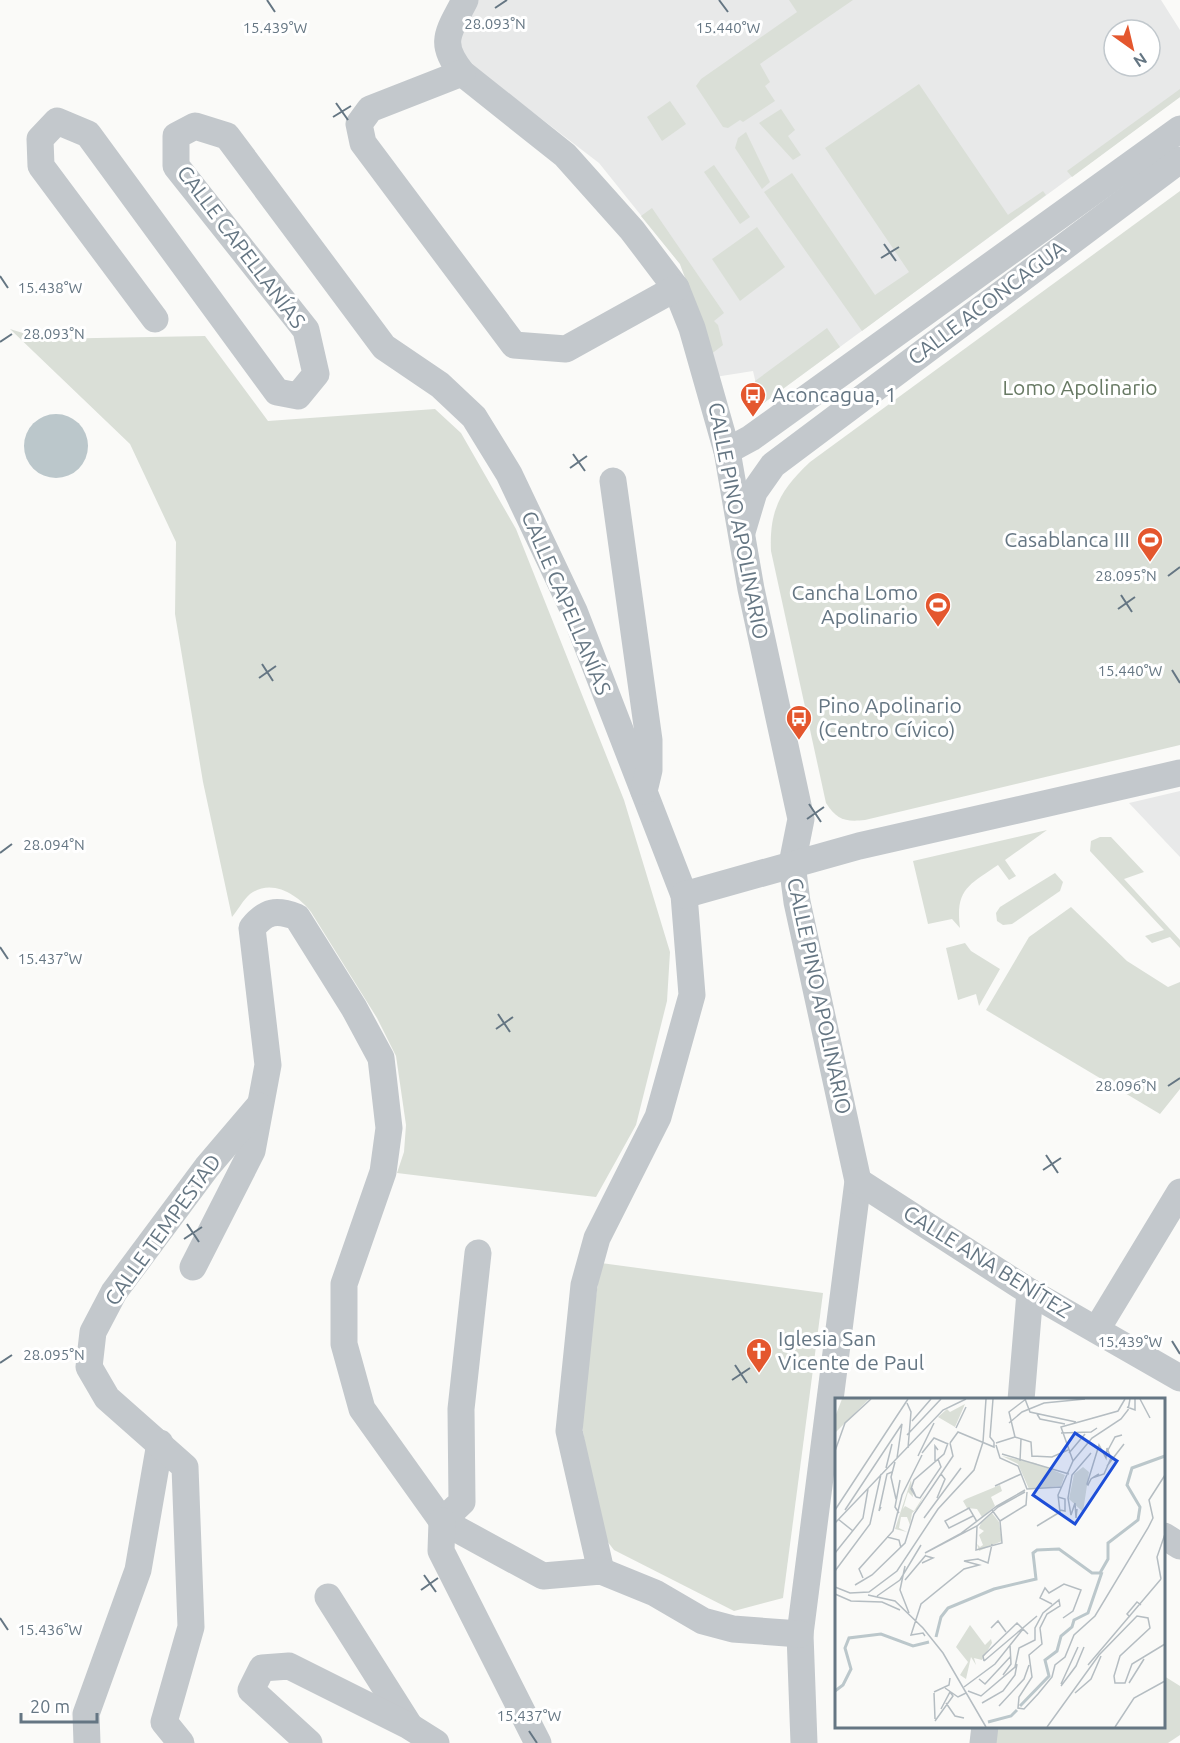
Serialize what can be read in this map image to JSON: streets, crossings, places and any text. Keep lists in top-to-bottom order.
{
  "streets": {
    "street": [
      "CALLE CAPELLANÍAS",
      "CALLE ACONCAGUA",
      "CALLE PINO APOLINARIO",
      "CALLE TEMPESTAD",
      "CALLE ANA BENÍTEZ"
    ]
  },
  "crossings": [
    ["CALLE CAPELLANÍAS", "CALLE TEMPESTAD"],
    ["CALLE ACONCAGUA", "CALLE PINO APOLINARIO"],
    ["CALLE PINO APOLINARIO", "CALLE TEMPESTAD"],
    ["CALLE PINO APOLINARIO", "CALLE ANA BENÍTEZ"]
  ],
  "parks": ["Lomo Apolinario"],
  "places": {
    "bus stop": ["Aconcagua, 1", "Pino Apolinario (Centro Cívico)"],
    "sports": ["Casablanca III", "Cancha Lomo Apolinario"],
    "church": ["Iglesia San Vicente de Paul"]
  },
  "scale_bar": "20 m",
  "north": "bottom right",
  "coordinates": [
    "28.093°N",
    "15.439°W",
    "15.440°W",
    "15.438°W",
    "28.095°N",
    "28.094°N",
    "15.437°W",
    "28.096°N",
    "15.436°W"
  ]
}
